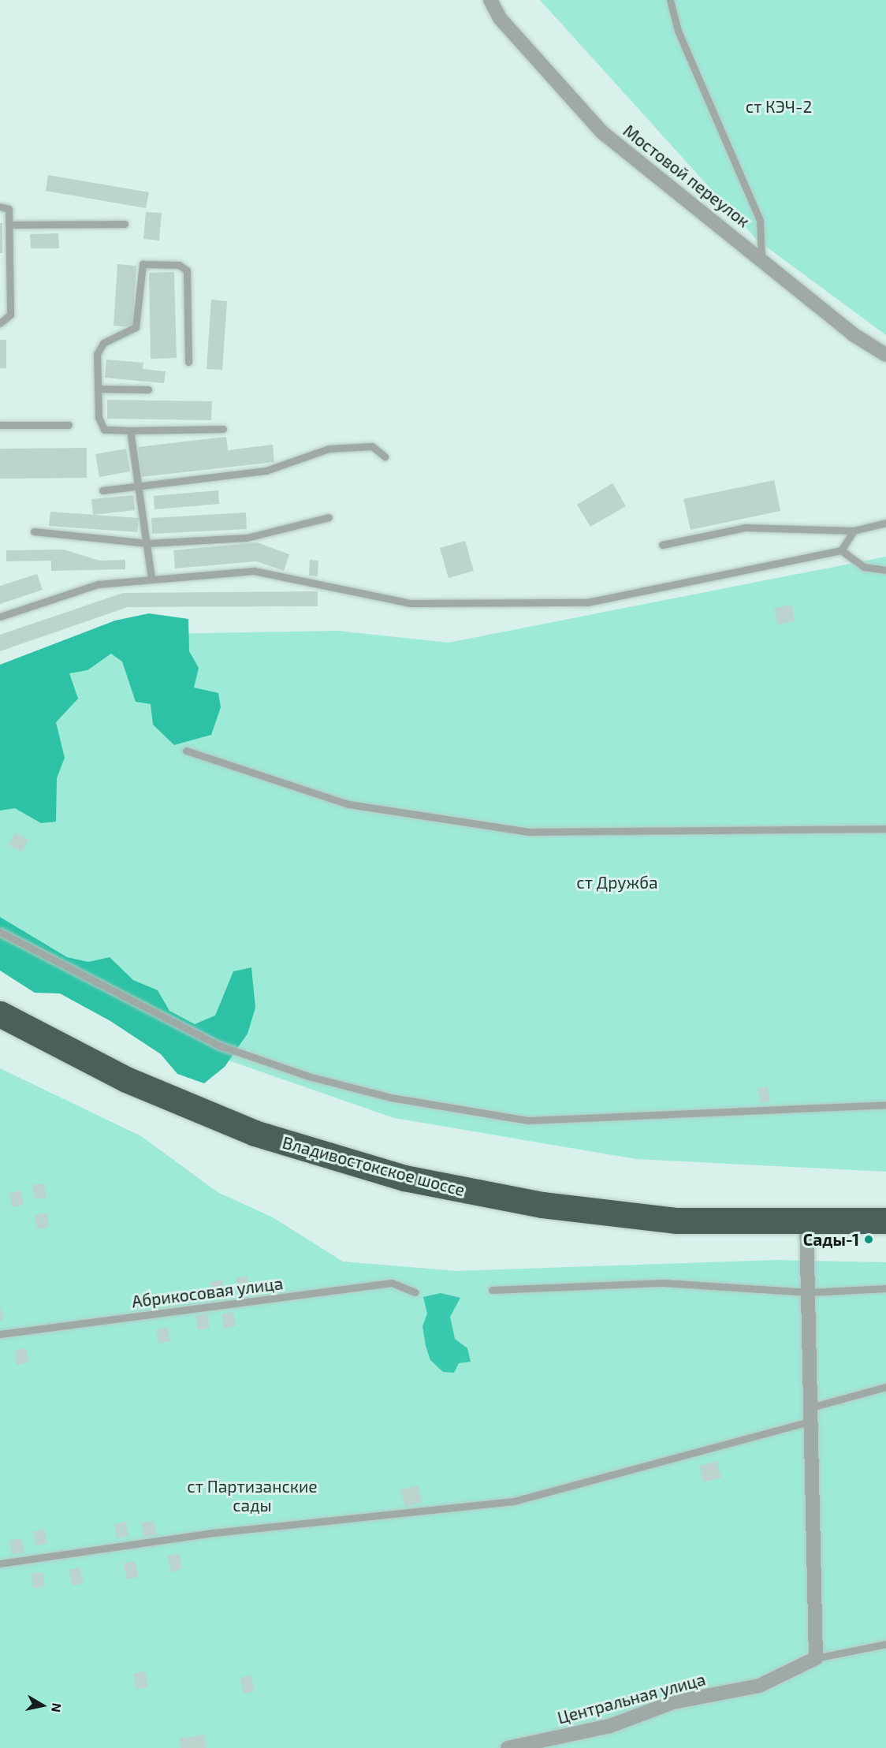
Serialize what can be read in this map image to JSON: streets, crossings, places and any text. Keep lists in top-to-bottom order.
{
  "streets": {
    "highway": ["Владивостокское шоссе"],
    "street": ["Мостовой переулок", "Центральная улица"],
    "lane": ["Абрикосовая улица"]
  },
  "parks": ["ст КЭЧ-2", "ст Дружба", "ст Партизанские сады"],
  "places": ["Сады-1"],
  "north": "right"
}
